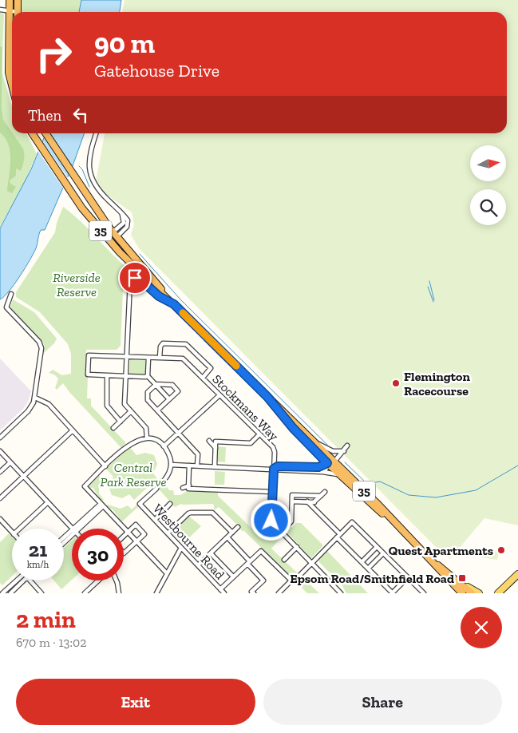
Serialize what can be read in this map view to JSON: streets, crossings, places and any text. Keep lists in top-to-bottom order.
{
  "streets": {
    "highway": ["35"],
    "street": ["Stockmans Way", "Westbourne Road"]
  },
  "parks": ["Riverside Reserve", "Central Park Reserve"],
  "places": {
    "other": ["Flemington Racecourse", "Quest Apartments"],
    "transit": ["Epsom Road/Smithfield Road"]
  },
  "north": "right",
  "page": {
    "turn": ["90 m", "Gatehouse Drive"],
    "then": "Then",
    "speed": "21 km/h",
    "limit": "30",
    "heading": ["2 min", "670 m · 13:02"],
    "buttons": ["Exit", "Share"]
  }
}
